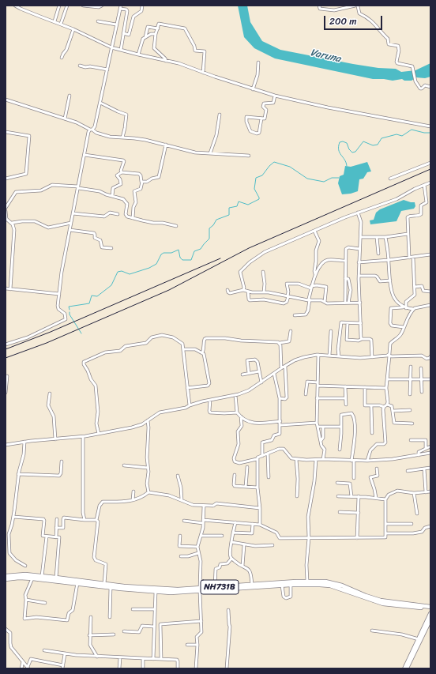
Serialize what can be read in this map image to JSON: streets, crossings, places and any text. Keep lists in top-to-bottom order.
{
  "streets": {
    "highway": ["NH731B"]
  },
  "water": ["Varuna"],
  "scale_bar": "200 m"
}
